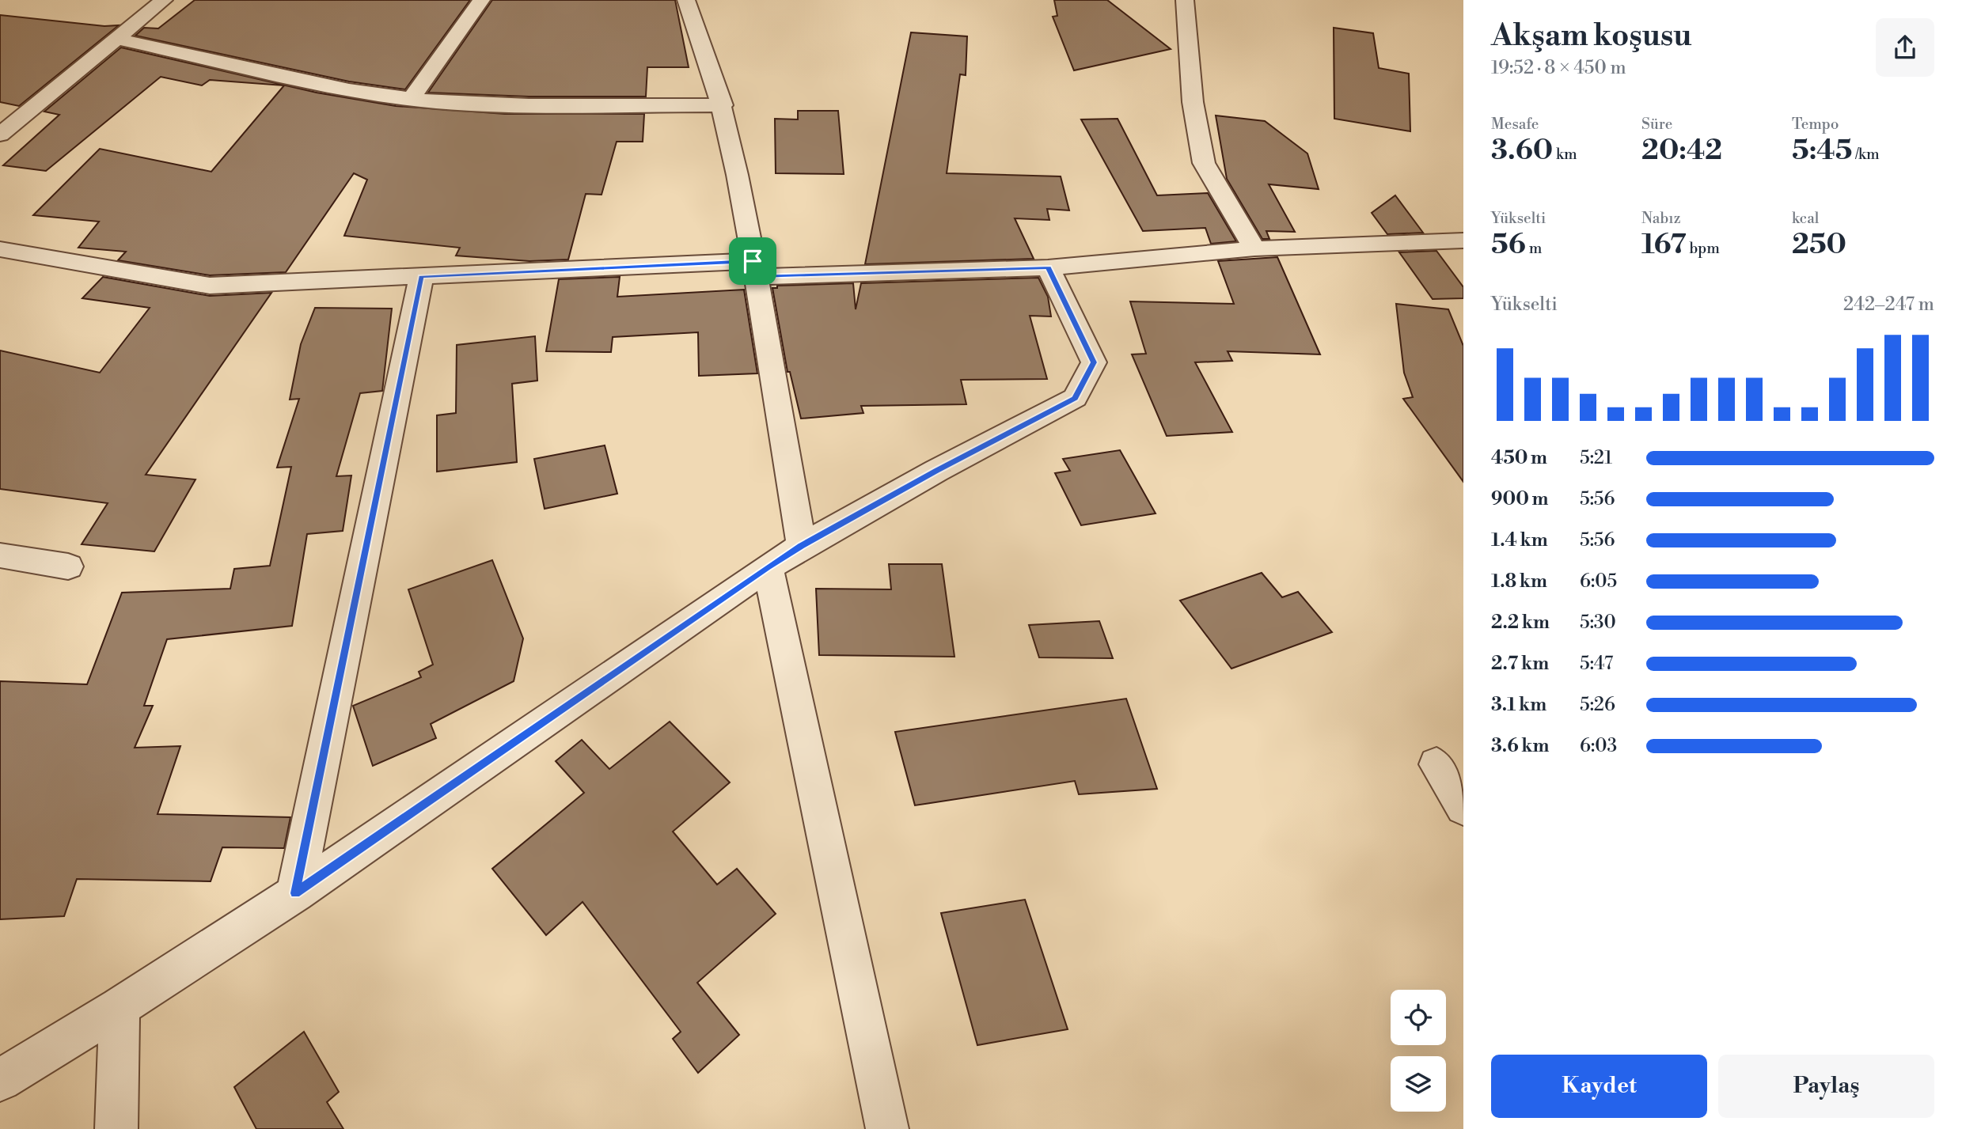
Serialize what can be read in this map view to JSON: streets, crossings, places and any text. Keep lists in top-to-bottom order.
{
  "page": {
    "heading": ["Akşam koşusu", "19:52 · 8 × 450 m"],
    "stats": [
      ["Mesafe", "3.60 km"],
      ["Süre", "20:42"],
      ["Tempo", "5:45 /km"],
      ["Yükselti", "56 m"],
      ["Nabız", "167 bpm"],
      ["kcal", "250"]
    ],
    "chart": ["Yükselti", "242–247 m"],
    "list": [
      {
        "name": "450 m",
        "note": "5:21"
      },
      {
        "name": "900 m",
        "note": "5:56"
      },
      {
        "name": "1.4 km",
        "note": "5:56"
      },
      {
        "name": "1.8 km",
        "note": "6:05"
      },
      {
        "name": "2.2 km",
        "note": "5:30"
      },
      {
        "name": "2.7 km",
        "note": "5:47"
      },
      {
        "name": "3.1 km",
        "note": "5:26"
      },
      {
        "name": "3.6 km",
        "note": "6:03"
      }
    ],
    "buttons": ["Kaydet", "Paylaş"]
  }
}
